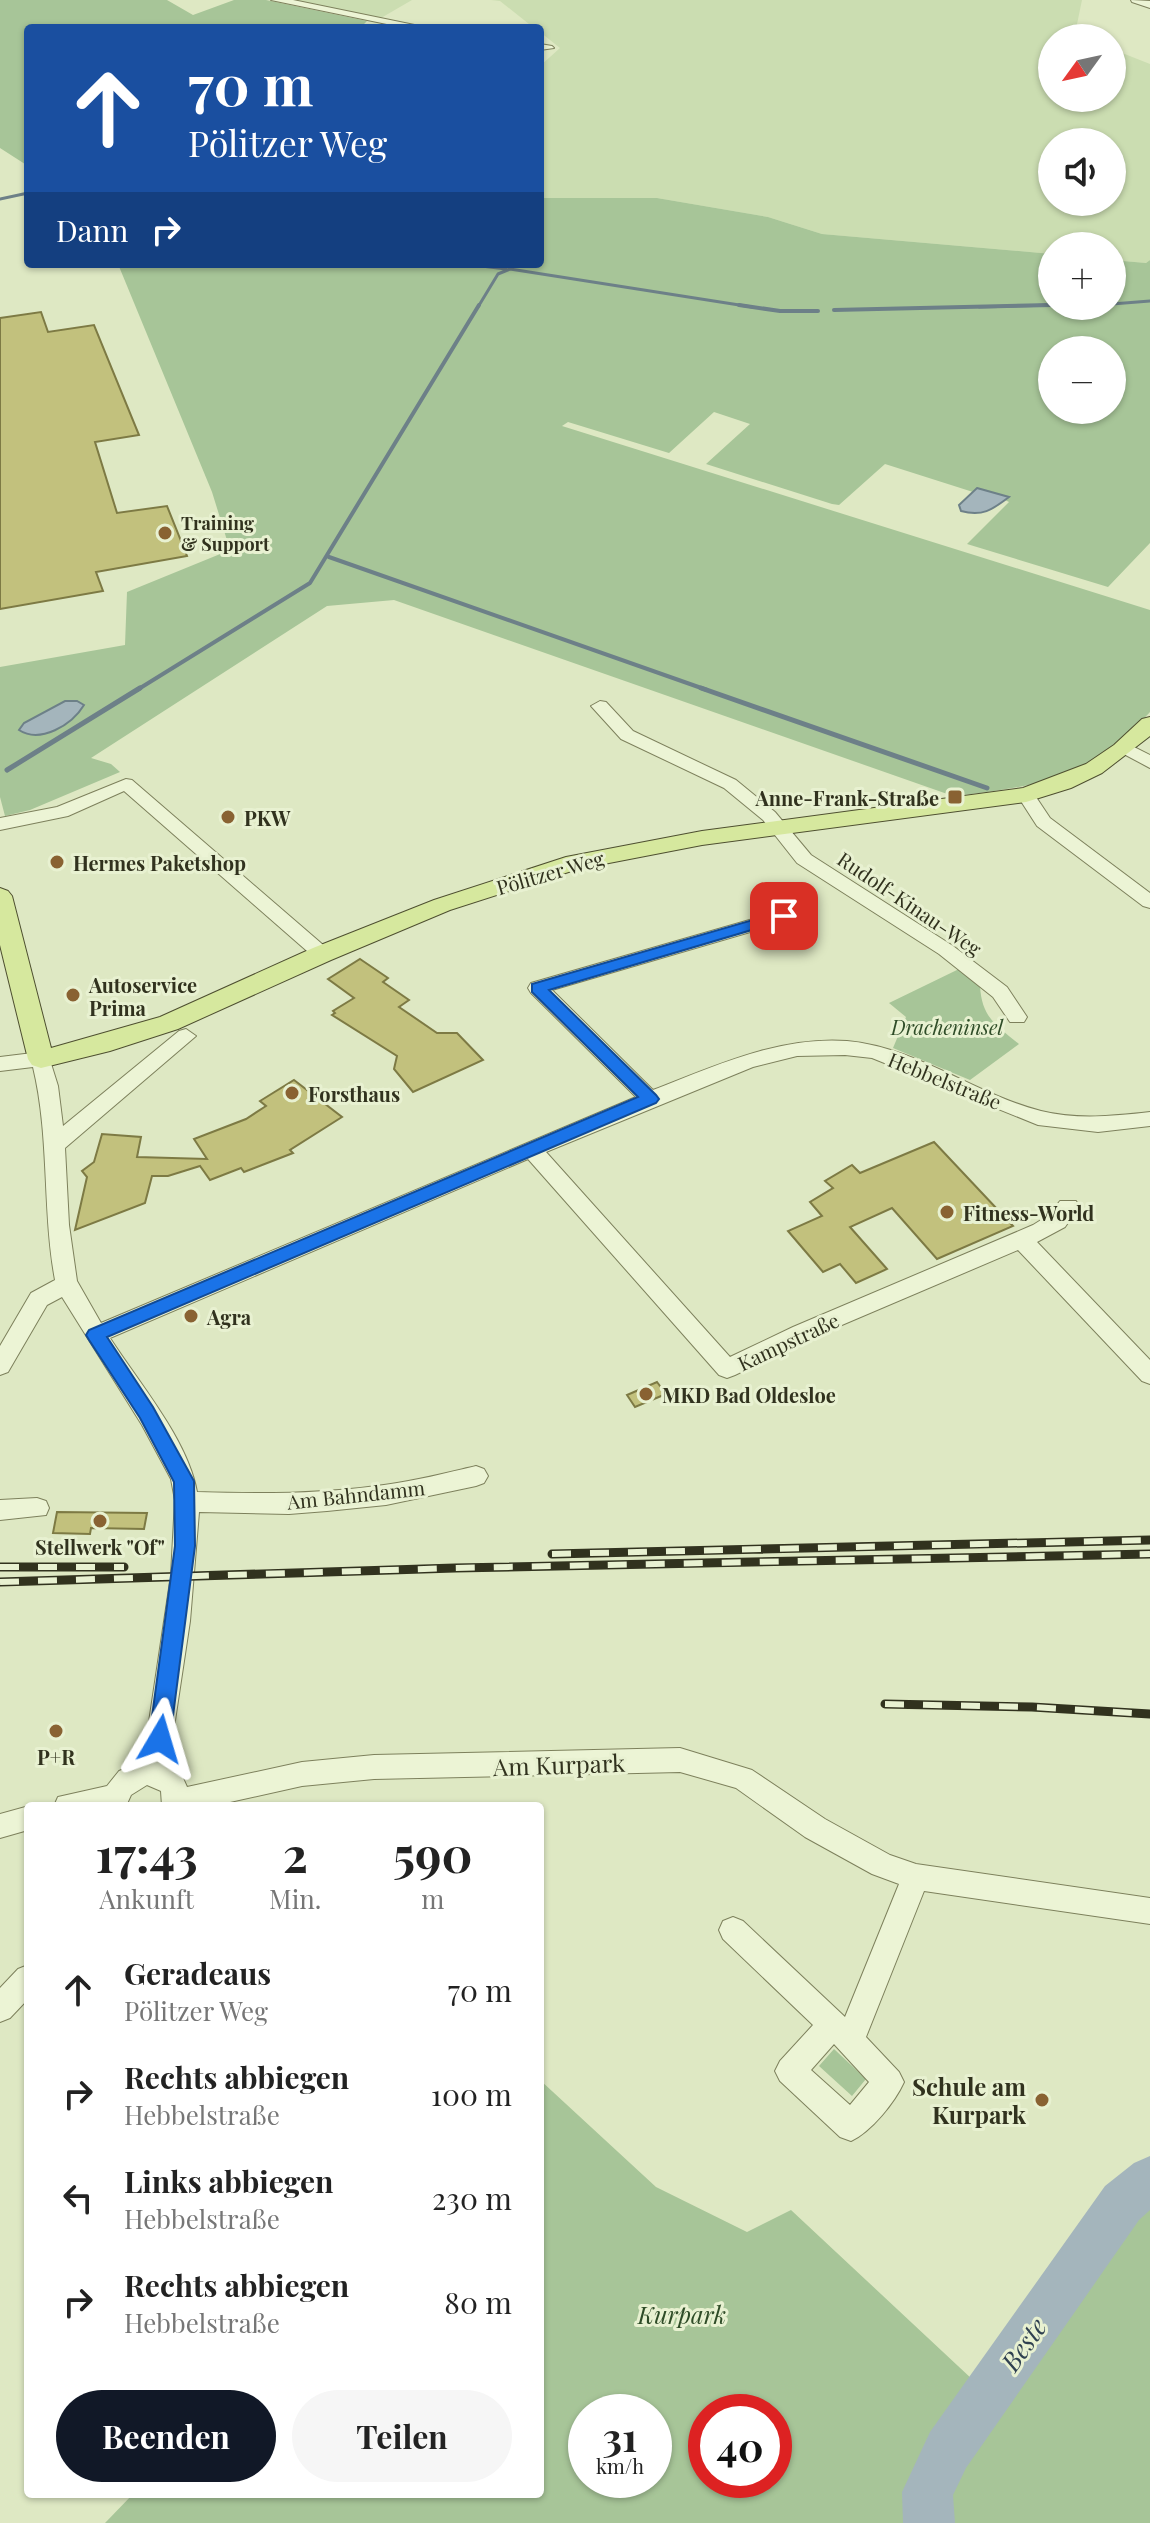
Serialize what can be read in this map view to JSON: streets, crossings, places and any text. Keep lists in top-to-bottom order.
{
  "streets": {
    "main road": ["Pölitzer Weg"],
    "street": [
      "Rudolf-Kinau-Weg",
      "Hebbelstraße",
      "Kampstraße",
      "Am Bahndamm",
      "Am Kurpark"
    ]
  },
  "crossings": [
    ["Pölitzer Weg", "Rudolf-Kinau-Weg"],
    ["Hebbelstraße", "Kampstraße"]
  ],
  "water": ["Beste"],
  "parks": ["Dracheninsel", "Kurpark"],
  "places": {
    "other": [
      "Training & Support",
      "PKW",
      "Hermes Paketshop",
      "Autoservice Prima",
      "Forsthaus",
      "Fitness-World",
      "Agra",
      "MKD Bad Oldesloe",
      "Stellwerk \"Of\"",
      "P+R",
      "Schule am Kurpark"
    ],
    "transit": ["Anne-Frank-Straße"]
  },
  "north": "bottom left",
  "page": {
    "map_buttons": ["+", "−"],
    "turn": ["70 m", "Pölitzer Weg"],
    "then": "Dann",
    "eta": [
      "17:43",
      "Ankunft",
      "2",
      "Min.",
      "590",
      "m"
    ],
    "list": [
      {
        "name": "Geradeaus",
        "note": "Pölitzer Weg",
        "value": "70 m"
      },
      {
        "name": "Rechts abbiegen",
        "note": "Hebbelstraße",
        "value": "100 m"
      },
      {
        "name": "Links abbiegen",
        "note": "Hebbelstraße",
        "value": "230 m"
      },
      {
        "name": "Rechts abbiegen",
        "note": "Hebbelstraße",
        "value": "80 m"
      }
    ],
    "buttons": ["Beenden", "Teilen"],
    "speed": "31 km/h",
    "limit": "40"
  }
}
